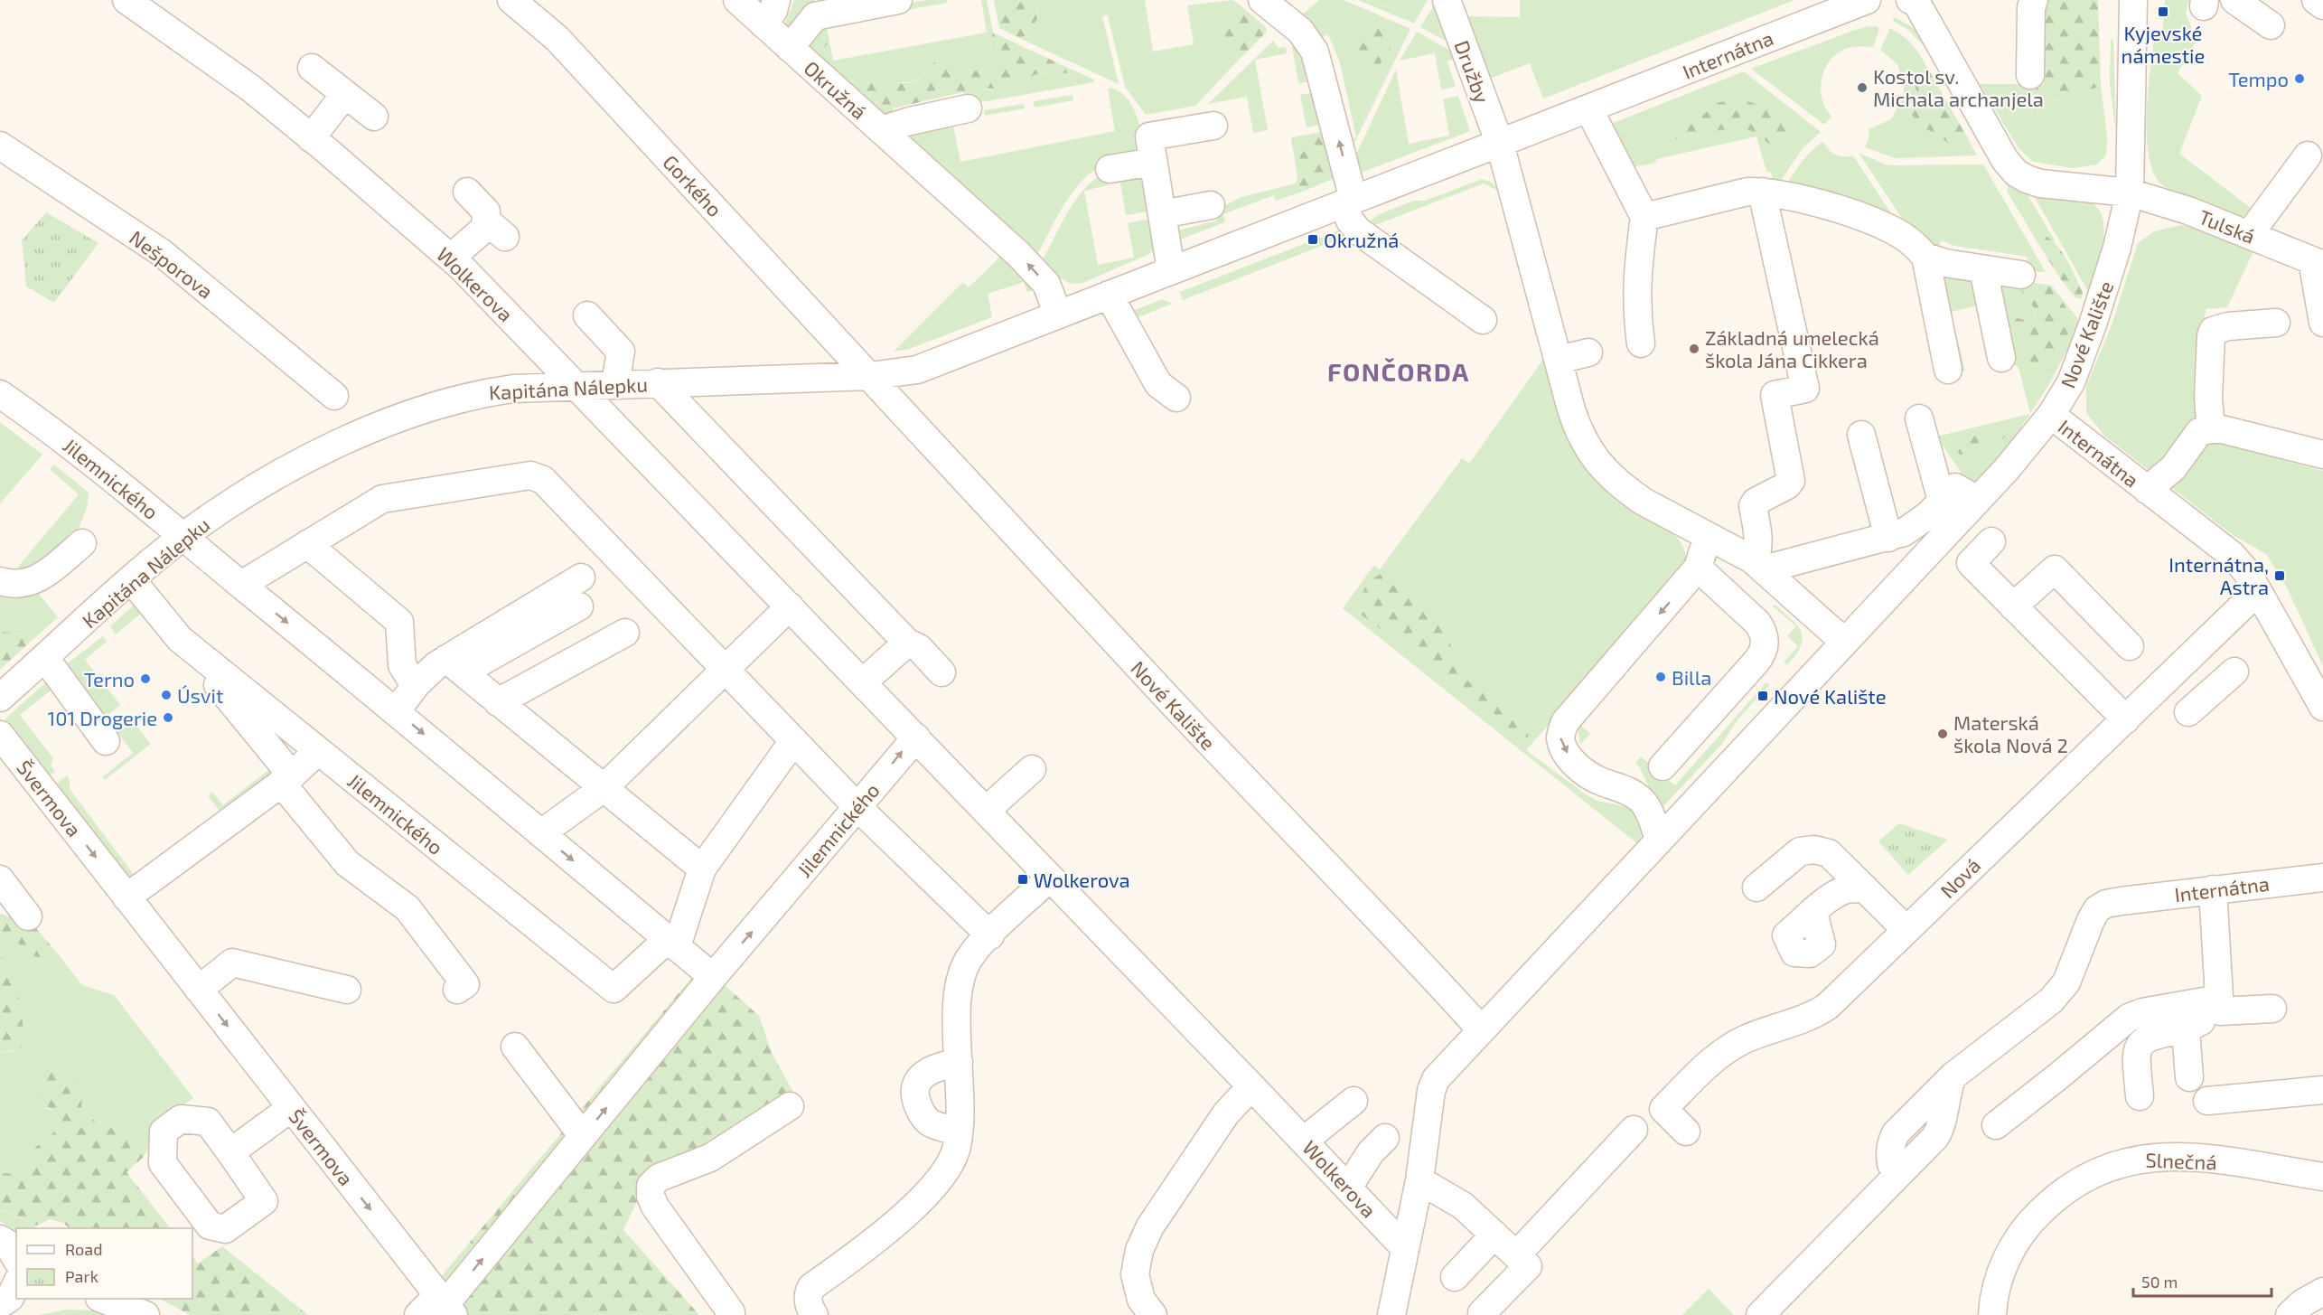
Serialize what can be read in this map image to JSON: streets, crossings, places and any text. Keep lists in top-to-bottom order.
{
  "streets": {
    "street": [
      "Internátna",
      "Družby",
      "Okružná",
      "Gorkého",
      "Tulská",
      "Nešporova",
      "Wolkerova",
      "Nové Kalište",
      "Kapitána Nálepku",
      "Jilemnického",
      "Švermova",
      "Nová",
      "Slnečná"
    ]
  },
  "crossings": [
    ["Internátna", "Družby"],
    ["Internátna", "Nové Kalište"],
    ["Internátna", "Nová"],
    ["Družby", "Nové Kalište"],
    ["Okružná", "Kapitána Nálepku"],
    ["Gorkého", "Nové Kalište"],
    ["Gorkého", "Kapitána Nálepku"],
    ["Tulská", "Nové Kalište"],
    ["Wolkerova", "Kapitána Nálepku"],
    ["Wolkerova", "Jilemnického"],
    ["Nové Kalište", "Kapitána Nálepku"],
    ["Kapitána Nálepku", "Jilemnického"]
  ],
  "one_way": ["Okružná"],
  "districts": ["FONČORDA"],
  "places": {
    "transit": [
      "Kyjevské námestie",
      "Okružná",
      "Internátna, Astra",
      "Nové Kalište",
      "Wolkerova"
    ],
    "other": [
      "Tempo",
      "Kostol sv. Michala archanjela",
      "Základná umelecká škola Jána Cikkera",
      "Billa",
      "Terno",
      "Úsvit",
      "101 Drogerie",
      "Materská škola Nová 2"
    ]
  },
  "legend": ["Road", "Park"],
  "scale_bar": "50 m"
}
